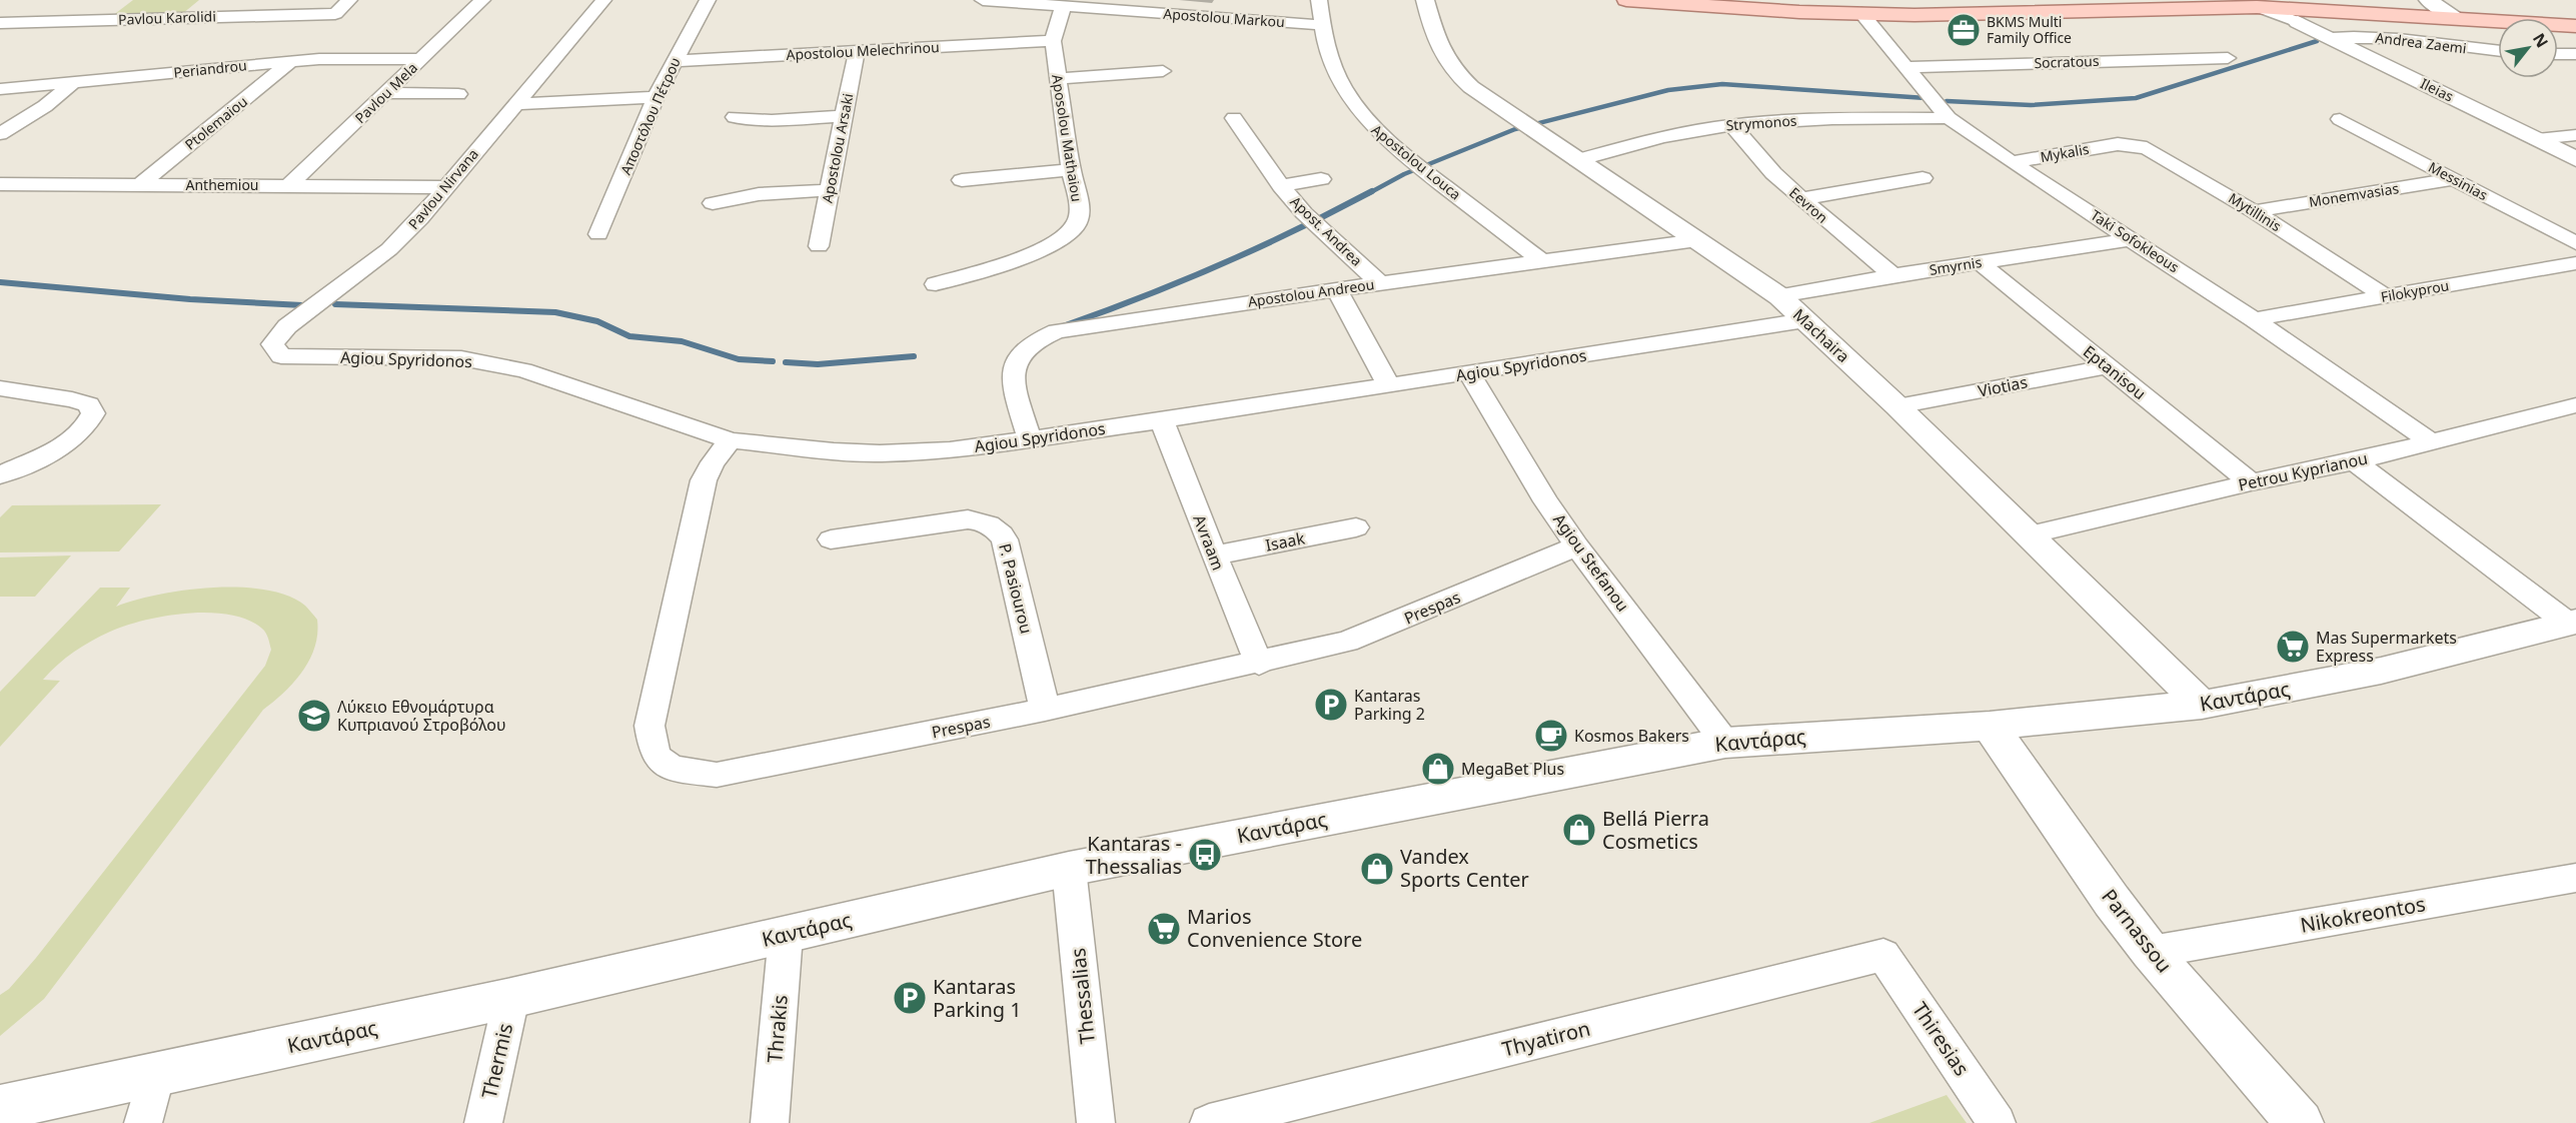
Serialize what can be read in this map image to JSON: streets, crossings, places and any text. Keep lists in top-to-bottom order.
{
  "streets": {
    "street": [
      "Pavlou Karolidi",
      "Apostolou Markou",
      "Andrea Zaemi",
      "Apostolou Melechrinou",
      "Socratous",
      "Periandrou",
      "Ileias",
      "Pavlou Mela",
      "Αποστόλου Πέτρου",
      "Ptolemaiou",
      "Strymonos",
      "Aposolou Mathaiou",
      "Apostolou Arsaki",
      "Mykalis",
      "Apostolou Louca",
      "Messinias",
      "Anthemiou",
      "Pavlou Nirvana",
      "Monemvasias",
      "Eevron",
      "Mytillinis",
      "Apost. Andrea",
      "Taki Sofokleous",
      "Smyrnis",
      "Filokyprou",
      "Apostolou Andreou",
      "Machaira",
      "Agiou Spyridonos",
      "Eptanisou",
      "Viotias",
      "Petrou Kyprianou",
      "Isaak",
      "Avraam",
      "Agiou Stefanou",
      "P. Pasiourou",
      "Prespas",
      "Καντάρας",
      "Nikokreontos",
      "Parnassou",
      "Thessalias",
      "Thrakis",
      "Thyatiron",
      "Thiresias",
      "Thermis"
    ]
  },
  "crossings": [
    ["Apostolou Markou", "Aposolou Mathaiou"],
    ["Apostolou Markou", "Apostolou Louca"],
    ["Andrea Zaemi", "Ileias"],
    ["Apostolou Melechrinou", "Αποστόλου Πέτρου"],
    ["Apostolou Melechrinou", "Aposolou Mathaiou"],
    ["Apostolou Melechrinou", "Apostolou Arsaki"],
    ["Socratous", "Taki Sofokleous"],
    ["Periandrou", "Pavlou Mela"],
    ["Periandrou", "Ptolemaiou"],
    ["Pavlou Mela", "Anthemiou"],
    ["Ptolemaiou", "Anthemiou"],
    ["Strymonos", "Eevron"],
    ["Strymonos", "Taki Sofokleous"],
    ["Strymonos", "Machaira"],
    ["Mykalis", "Mytillinis"],
    ["Mykalis", "Taki Sofokleous"],
    ["Apostolou Louca", "Apostolou Andreou"],
    ["Messinias", "Monemvasias"],
    ["Anthemiou", "Pavlou Nirvana"],
    ["Pavlou Nirvana", "Agiou Spyridonos"],
    ["Monemvasias", "Mytillinis"],
    ["Eevron", "Smyrnis"],
    ["Mytillinis", "Filokyprou"],
    ["Apost. Andrea", "Apostolou Andreou"],
    ["Taki Sofokleous", "Smyrnis"],
    ["Taki Sofokleous", "Filokyprou"],
    ["Taki Sofokleous", "Petrou Kyprianou"],
    ["Smyrnis", "Machaira"],
    ["Smyrnis", "Eptanisou"],
    ["Apostolou Andreou", "Machaira"],
    ["Apostolou Andreou", "Agiou Spyridonos"],
    ["Machaira", "Agiou Spyridonos"],
    ["Machaira", "Viotias"],
    ["Machaira", "Petrou Kyprianou"],
    ["Machaira", "Καντάρας"],
    ["Agiou Spyridonos", "Avraam"],
    ["Agiou Spyridonos", "Agiou Stefanou"],
    ["Agiou Spyridonos", "Prespas"],
    ["Eptanisou", "Viotias"],
    ["Eptanisou", "Petrou Kyprianou"],
    ["Isaak", "Avraam"],
    ["Avraam", "Prespas"],
    ["Agiou Stefanou", "Prespas"],
    ["Agiou Stefanou", "Καντάρας"],
    ["P. Pasiourou", "Prespas"],
    ["Καντάρας", "Parnassou"],
    ["Καντάρας", "Thessalias"],
    ["Καντάρας", "Thrakis"],
    ["Καντάρας", "Thermis"],
    ["Nikokreontos", "Parnassou"],
    ["Thyatiron", "Thiresias"]
  ],
  "places": {
    "office": ["BKMS Multi Family Office"],
    "supermarket": ["Mas Supermarkets Express", "Marios Convenience Store"],
    "parking": ["Kantaras Parking 2", "Kantaras Parking 1"],
    "school or university": ["Λύκειο Εθνομάρτυρα Κυπριανού Στροβόλου"],
    "cafe": ["Kosmos Bakers"],
    "shop": ["MegaBet Plus", "Bellá Pierra Cosmetics", "Vandex Sports Center"],
    "bus stop": ["Kantaras - Thessalias"]
  },
  "north": "top right"
}
